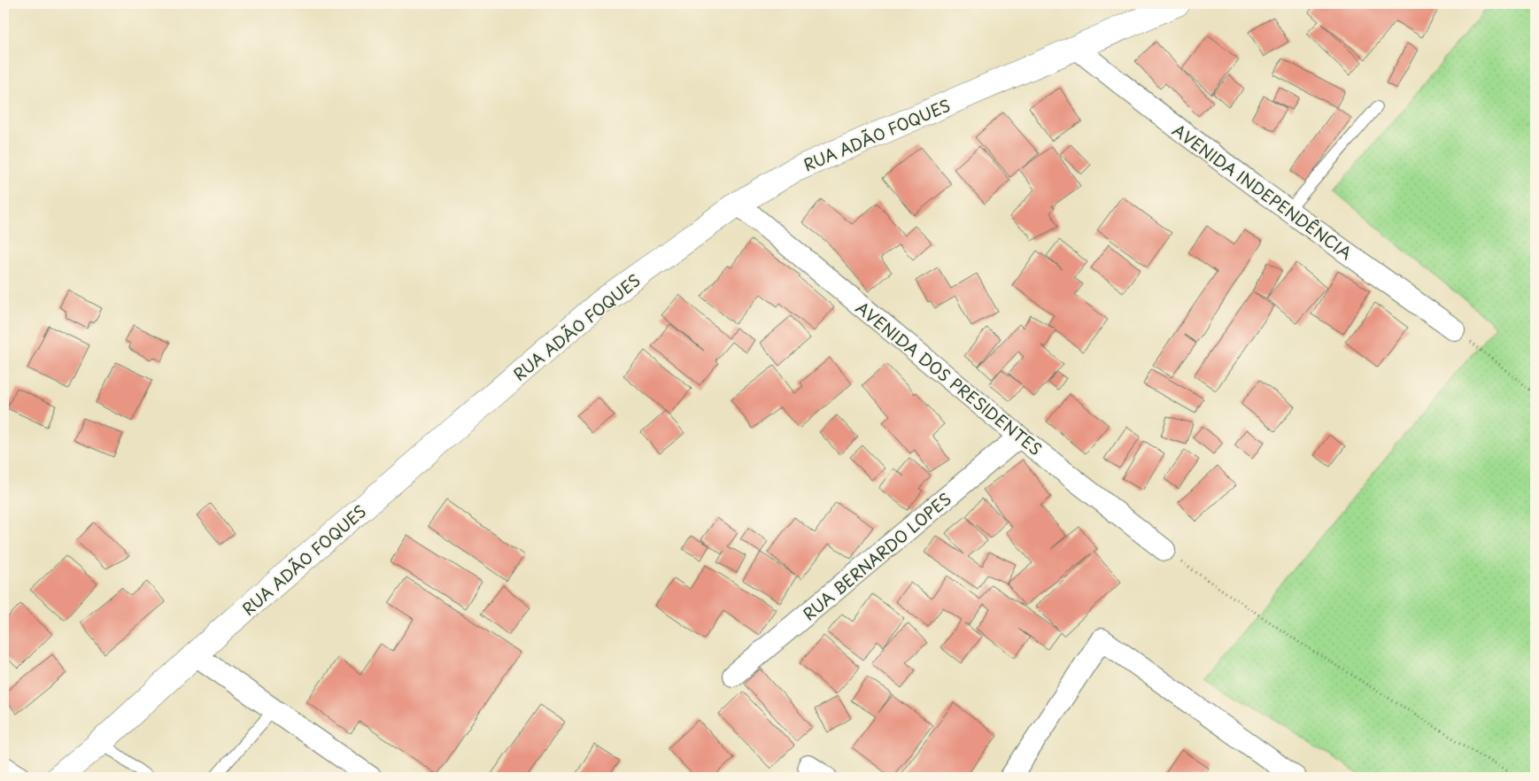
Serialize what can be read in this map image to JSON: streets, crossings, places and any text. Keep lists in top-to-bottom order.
{
  "streets": {
    "main road": ["RUA ADÃO FOQUES"],
    "street": ["AVENIDA INDEPENDÊNCIA", "AVENIDA DOS PRESIDENTES", "RUA BERNARDO LOPES"]
  },
  "crossings": [
    ["RUA ADÃO FOQUES", "AVENIDA INDEPENDÊNCIA"],
    ["RUA ADÃO FOQUES", "AVENIDA DOS PRESIDENTES"],
    ["AVENIDA DOS PRESIDENTES", "RUA BERNARDO LOPES"]
  ]
}
